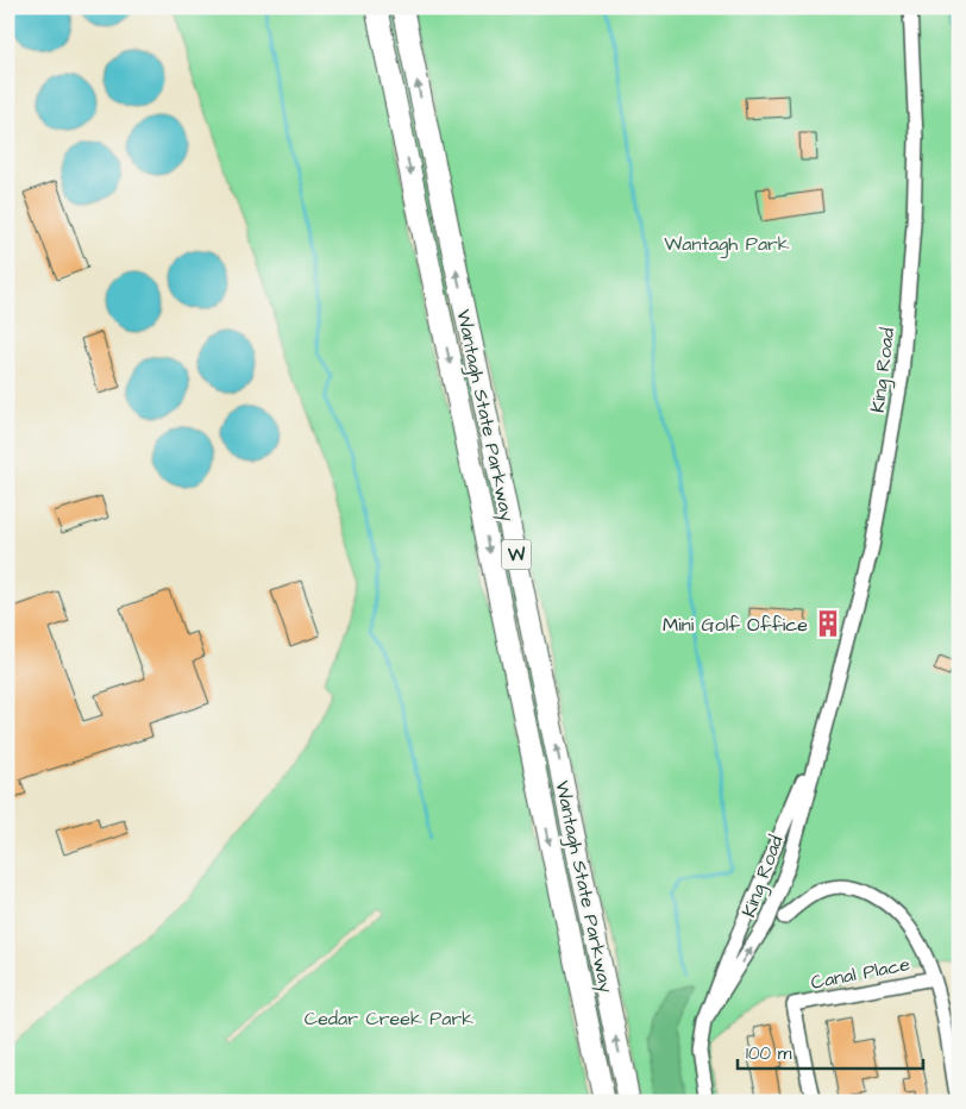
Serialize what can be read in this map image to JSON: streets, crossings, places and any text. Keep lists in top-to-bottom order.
{
  "streets": {
    "highway": ["Wantagh State Parkway", "W"],
    "street": ["King Road", "Canal Place"]
  },
  "parks": ["Wantagh Park", "Cedar Creek Park"],
  "places": {
    "building": ["Mini Golf Office"]
  },
  "scale_bar": "100 m"
}
